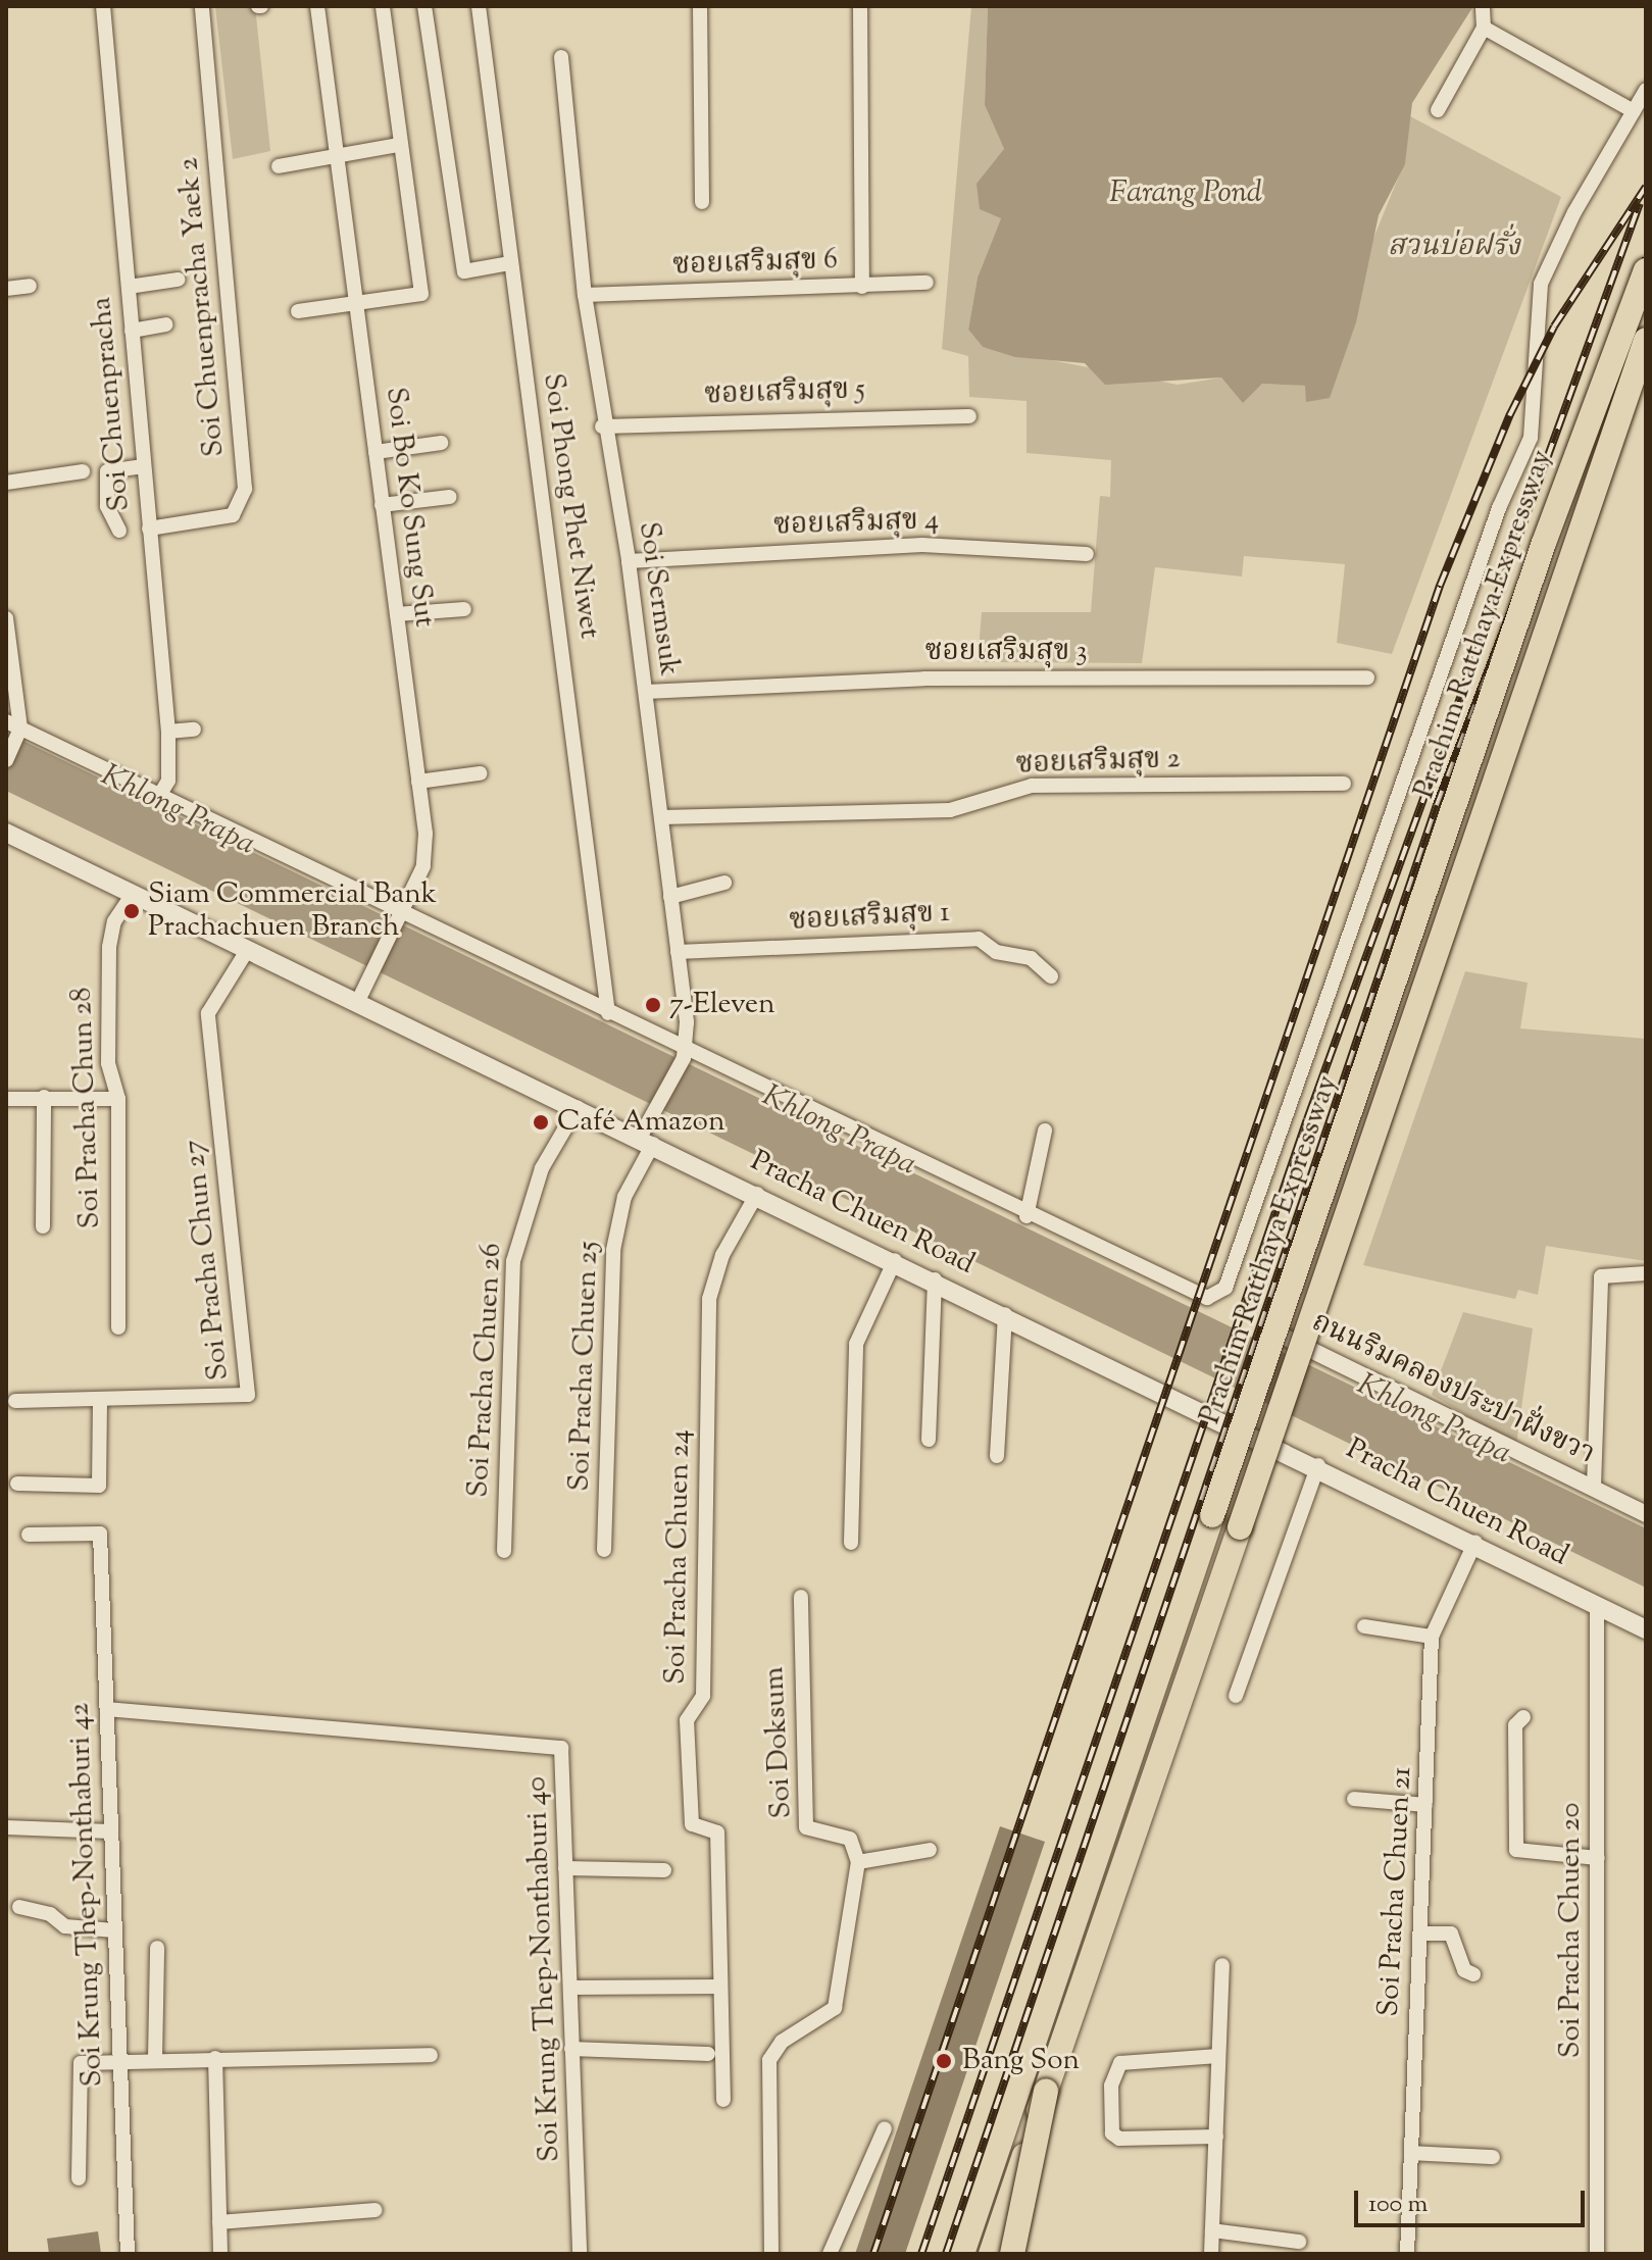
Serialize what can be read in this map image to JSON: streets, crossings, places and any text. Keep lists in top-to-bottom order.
{
  "streets": {
    "highway": ["Prachim Ratthaya Expressway"],
    "main road": ["Pracha Chuen Road"],
    "street": [
      "ซอยเสริมสุข 6",
      "Soi Chuenpracha Yaek 2",
      "ซอยเสริมสุข 5",
      "Soi Chuenpracha",
      "Soi Phong Phet Niwet",
      "Soi Bo Ko Sung Sut",
      "ซอยเสริมสุข 4",
      "Soi Sermsuk",
      "ซอยเสริมสุข 3",
      "ซอยเสริมสุข 2",
      "ซอยเสริมสุข 1",
      "Soi Pracha Chun 28",
      "Soi Pracha Chun 27",
      "Soi Pracha Chuen 25",
      "Soi Pracha Chuen 26",
      "ถนนริมคลองประปาฝั่งขวา",
      "Soi Pracha Chuen 24",
      "Soi Doksum",
      "Soi Pracha Chuen 21",
      "Soi Krung Thep-Nonthaburi 42",
      "Soi Pracha Chuen 20",
      "Soi Krung Thep-Nonthaburi 40"
    ]
  },
  "crossings": [
    ["ซอยเสริมสุข 6", "Soi Sermsuk"],
    ["Soi Chuenpracha Yaek 2", "Soi Chuenpracha"],
    ["ซอยเสริมสุข 5", "Soi Sermsuk"],
    ["Soi Bo Ko Sung Sut", "Pracha Chuen Road"],
    ["ซอยเสริมสุข 4", "Soi Sermsuk"],
    ["Soi Sermsuk", "ซอยเสริมสุข 3"],
    ["Soi Sermsuk", "ซอยเสริมสุข 2"],
    ["Soi Sermsuk", "ซอยเสริมสุข 1"],
    ["Soi Pracha Chun 28", "Pracha Chuen Road"],
    ["Pracha Chuen Road", "Soi Pracha Chun 27"],
    ["Pracha Chuen Road", "Soi Pracha Chuen 25"],
    ["Pracha Chuen Road", "Soi Pracha Chuen 26"],
    ["Pracha Chuen Road", "Soi Pracha Chuen 24"],
    ["Pracha Chuen Road", "Soi Pracha Chuen 21"],
    ["Pracha Chuen Road", "Soi Pracha Chuen 20"],
    ["Soi Krung Thep-Nonthaburi 42", "Soi Krung Thep-Nonthaburi 40"]
  ],
  "water": ["Farang Pond", "Khlong Prapa"],
  "parks": ["สวนบ่อฝรั่ง"],
  "places": [
    "Siam Commercial Bank Prachachuen Branch",
    "7-Eleven",
    "Café Amazon",
    "Bang Son"
  ],
  "scale_bar": "100 m"
}
